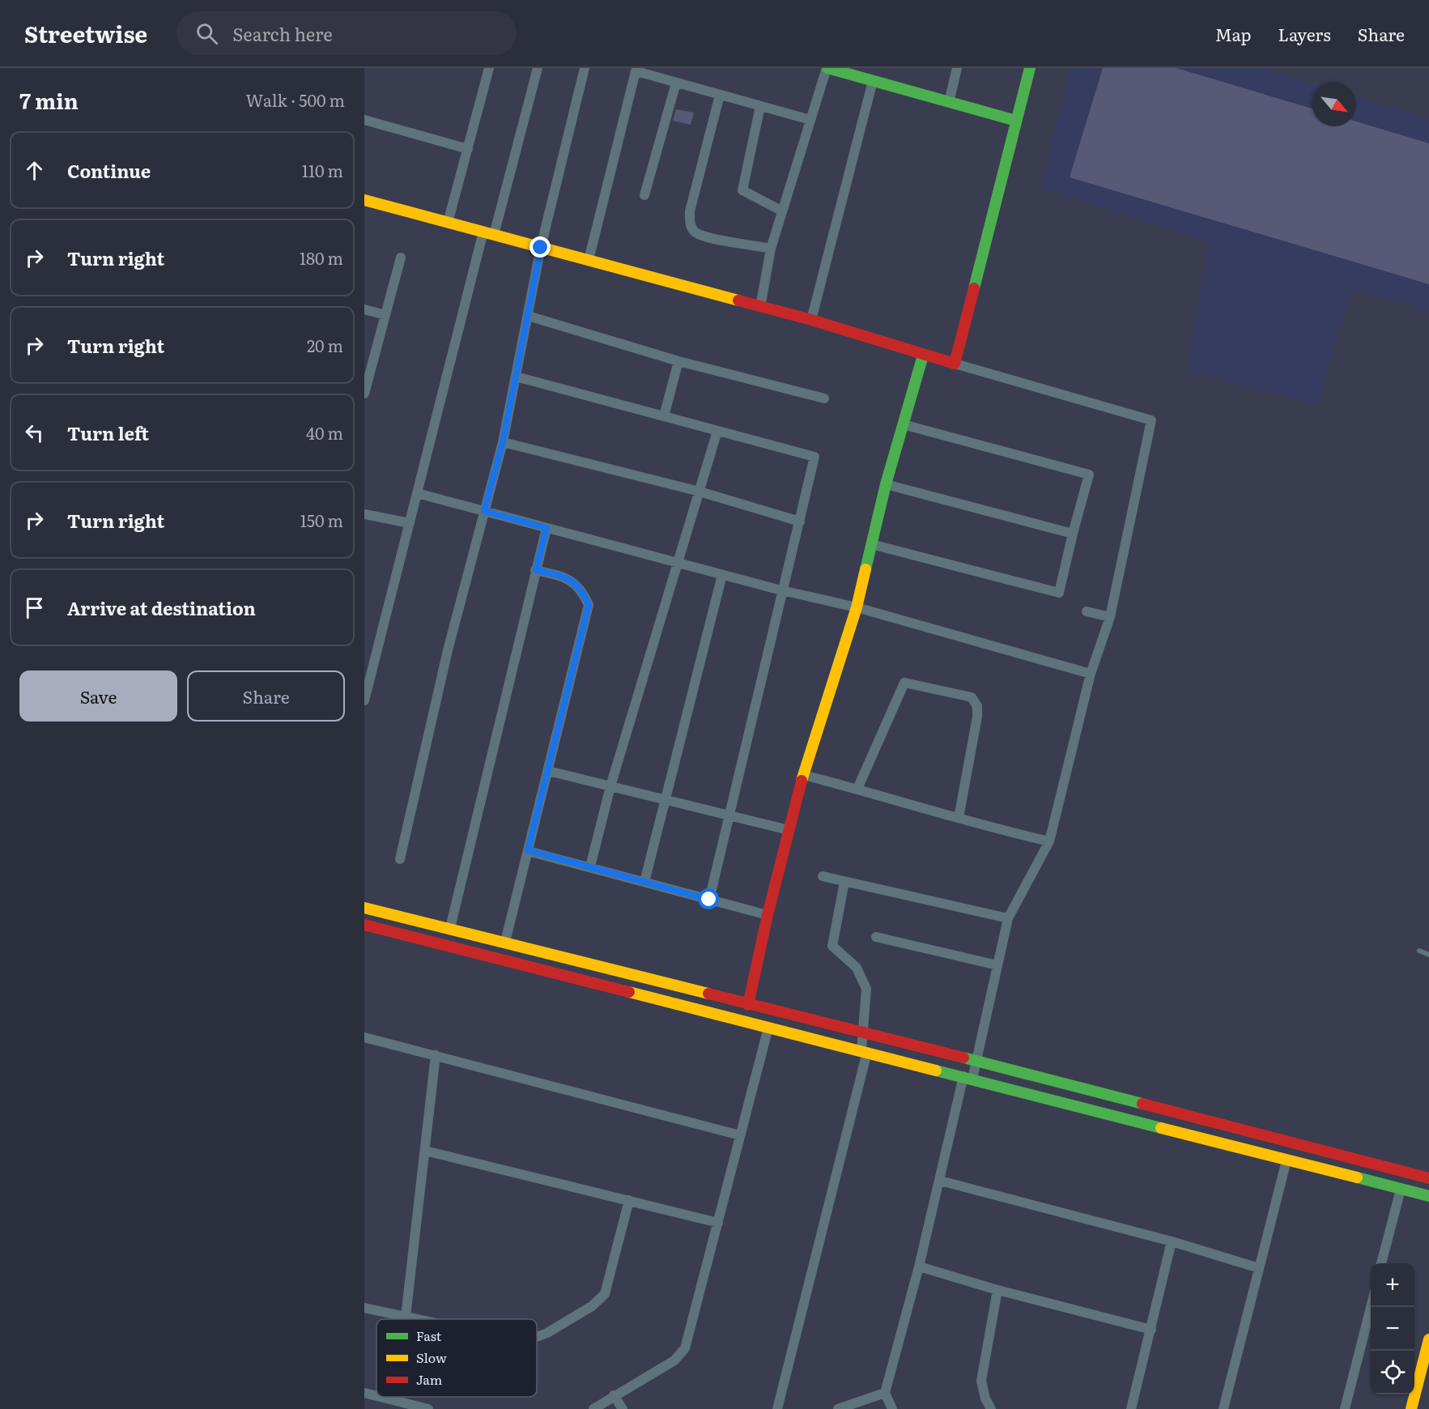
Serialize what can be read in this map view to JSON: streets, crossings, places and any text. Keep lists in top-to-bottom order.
{
  "legend": ["Fast", "Slow", "Jam"],
  "north": "bottom right",
  "page": {
    "header": "Streetwise",
    "search": "Search here",
    "nav": ["Map", "Layers", "Share"],
    "heading": ["7 min", "Walk · 500 m"],
    "list": [
      ["Continue", "110 m"],
      ["Turn right", "180 m"],
      ["Turn right", "20 m"],
      ["Turn left", "40 m"],
      ["Turn right", "150 m"],
      "Arrive at destination"
    ],
    "buttons": ["Save", "Share"],
    "map_buttons": ["+", "−"]
  }
}
